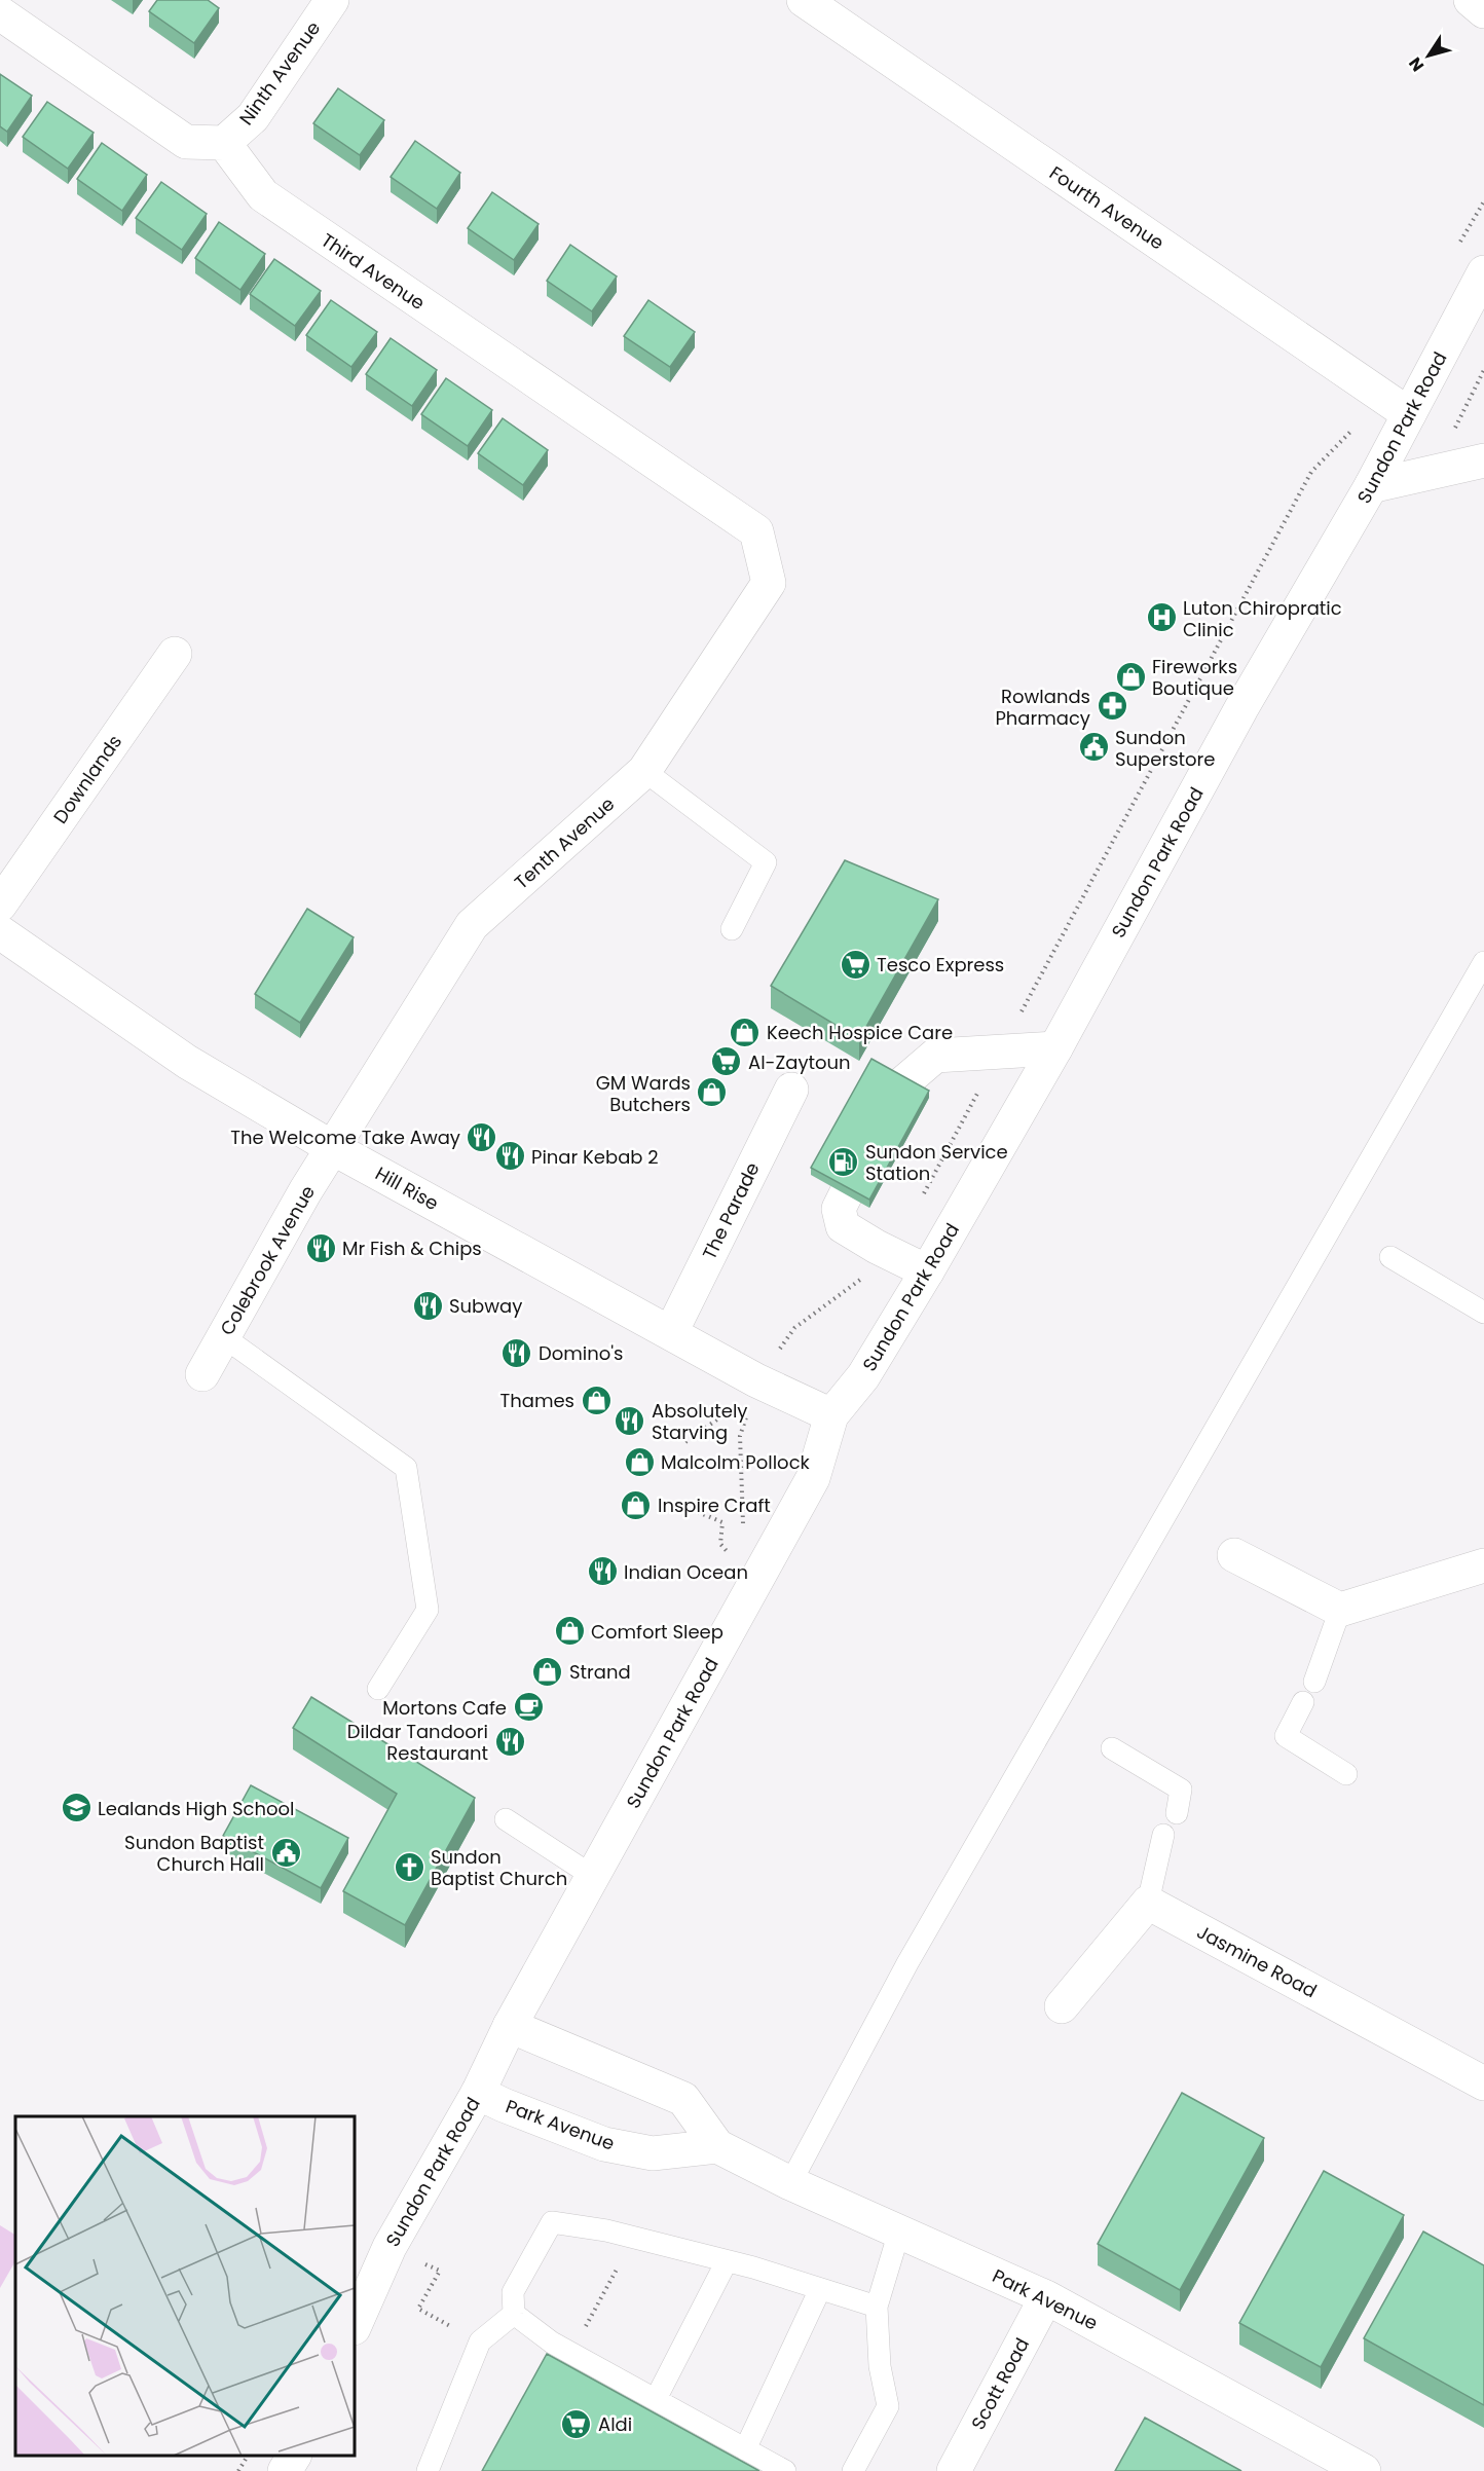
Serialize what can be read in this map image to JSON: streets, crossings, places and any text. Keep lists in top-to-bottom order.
{
  "streets": {
    "street": [
      "Ninth Avenue",
      "Fourth Avenue",
      "Third Avenue",
      "Sundon Park Road",
      "Downlands",
      "Tenth Avenue",
      "Hill Rise",
      "The Parade",
      "Colebrook Avenue",
      "Jasmine Road",
      "Park Avenue",
      "Scott Road"
    ]
  },
  "crossings": [
    ["Ninth Avenue", "Third Avenue"],
    ["Fourth Avenue", "Sundon Park Road"],
    ["Third Avenue", "Tenth Avenue"],
    ["Sundon Park Road", "Hill Rise"],
    ["Sundon Park Road", "Park Avenue"],
    ["Tenth Avenue", "Hill Rise"],
    ["Tenth Avenue", "Colebrook Avenue"],
    ["Hill Rise", "The Parade"],
    ["Hill Rise", "Colebrook Avenue"],
    ["Park Avenue", "Scott Road"]
  ],
  "places": {
    "hospital": ["Luton Chiropratic Clinic"],
    "shop": [
      "Fireworks Boutique",
      "Keech Hospice Care",
      "GM Wards Butchers",
      "Thames",
      "Malcolm Pollock",
      "Inspire Craft",
      "Comfort Sleep",
      "Strand"
    ],
    "pharmacy": ["Rowlands Pharmacy"],
    "public building": ["Sundon Superstore", "Sundon Baptist Church Hall"],
    "supermarket": ["Tesco Express", "Al-Zaytoun", "Aldi"],
    "restaurant": [
      "The Welcome Take Away",
      "Pinar Kebab 2",
      "Mr Fish & Chips",
      "Subway",
      "Domino's",
      "Absolutely Starving",
      "Indian Ocean",
      "Dildar Tandoori Restaurant"
    ],
    "fuel station": ["Sundon Service Station"],
    "cafe": ["Mortons Cafe"],
    "school or university": ["Lealands High School"],
    "church": ["Sundon Baptist Church"]
  },
  "north": "bottom left"
}
